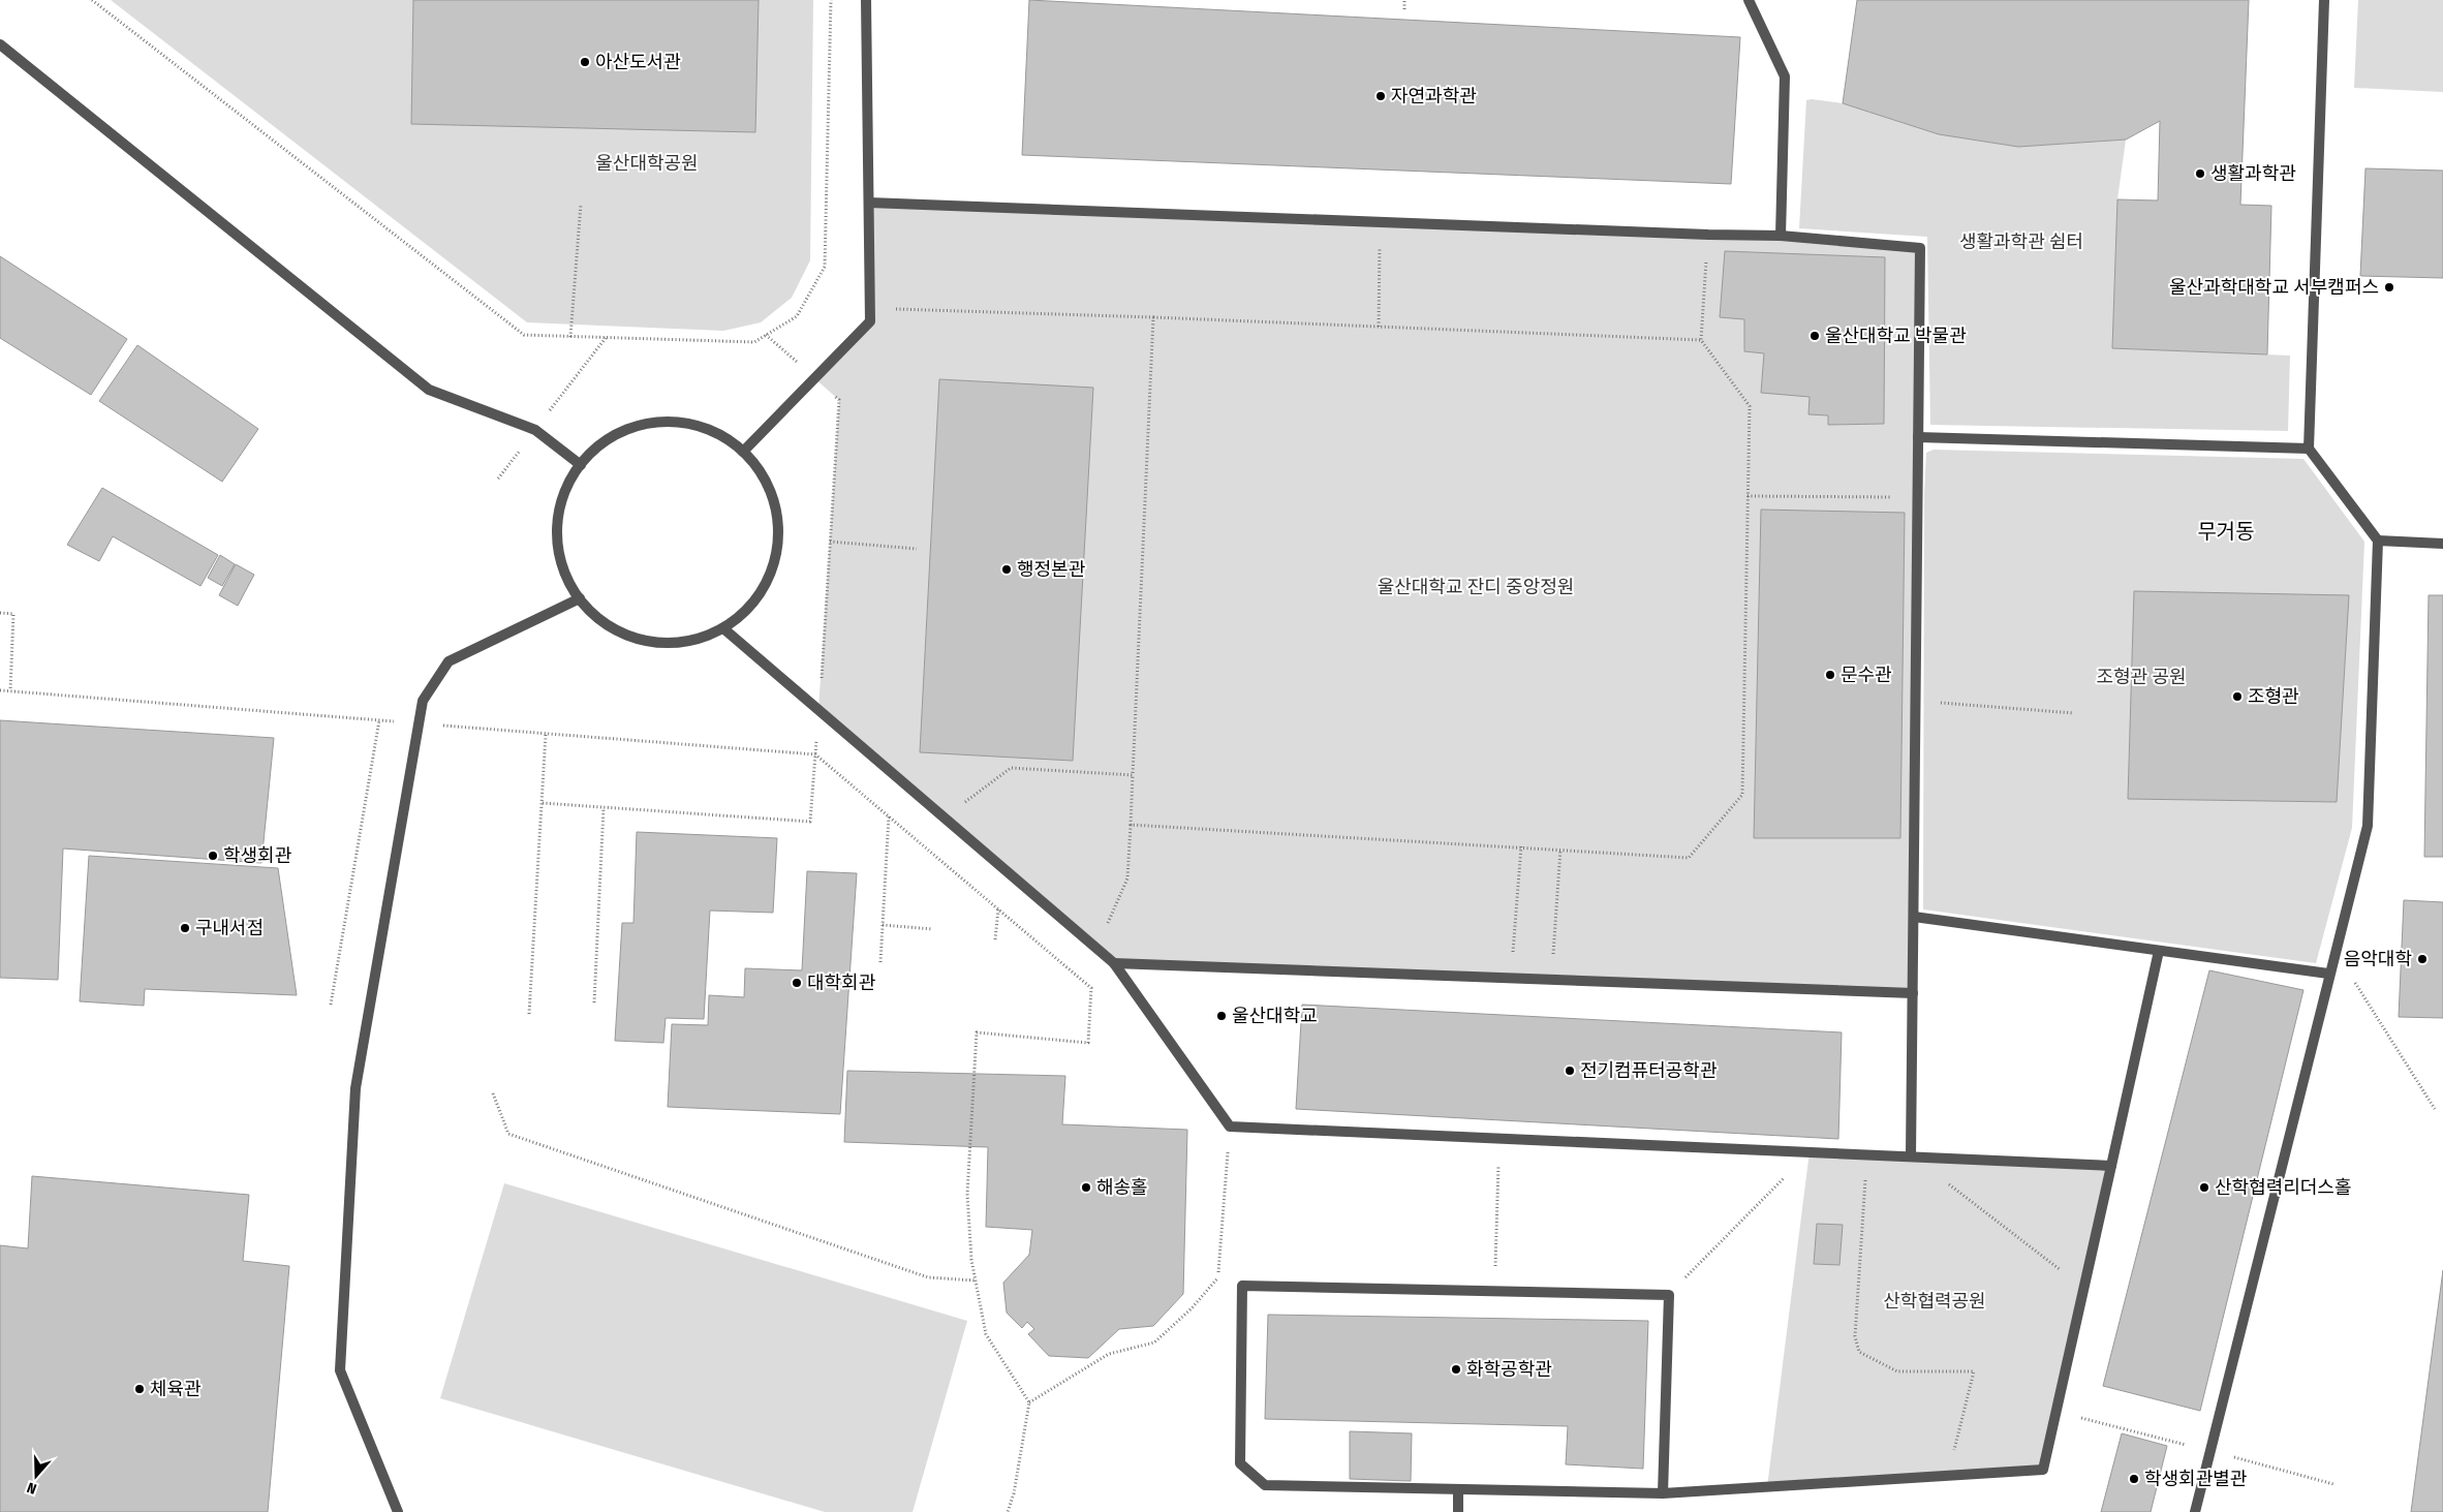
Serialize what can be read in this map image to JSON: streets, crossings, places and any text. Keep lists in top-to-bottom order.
{
  "districts": ["무거동"],
  "parks": [
    "울산대학공원",
    "생활과학관 쉼터",
    "울산대학교 잔디 중앙정원",
    "조형관 공원",
    "산학협력공원"
  ],
  "places": [
    "아산도서관",
    "자연과학관",
    "생활과학관",
    "울산과학대학교 서부캠퍼스",
    "울산대학교 박물관",
    "행정본관",
    "문수관",
    "조형관",
    "학생회관",
    "구내서점",
    "음악대학",
    "대학회관",
    "울산대학교",
    "전기컴퓨터공학관",
    "해송홀",
    "산학협력리더스홀",
    "화학공학관",
    "체육관",
    "학생회관별관"
  ],
  "north": "bottom"
}
